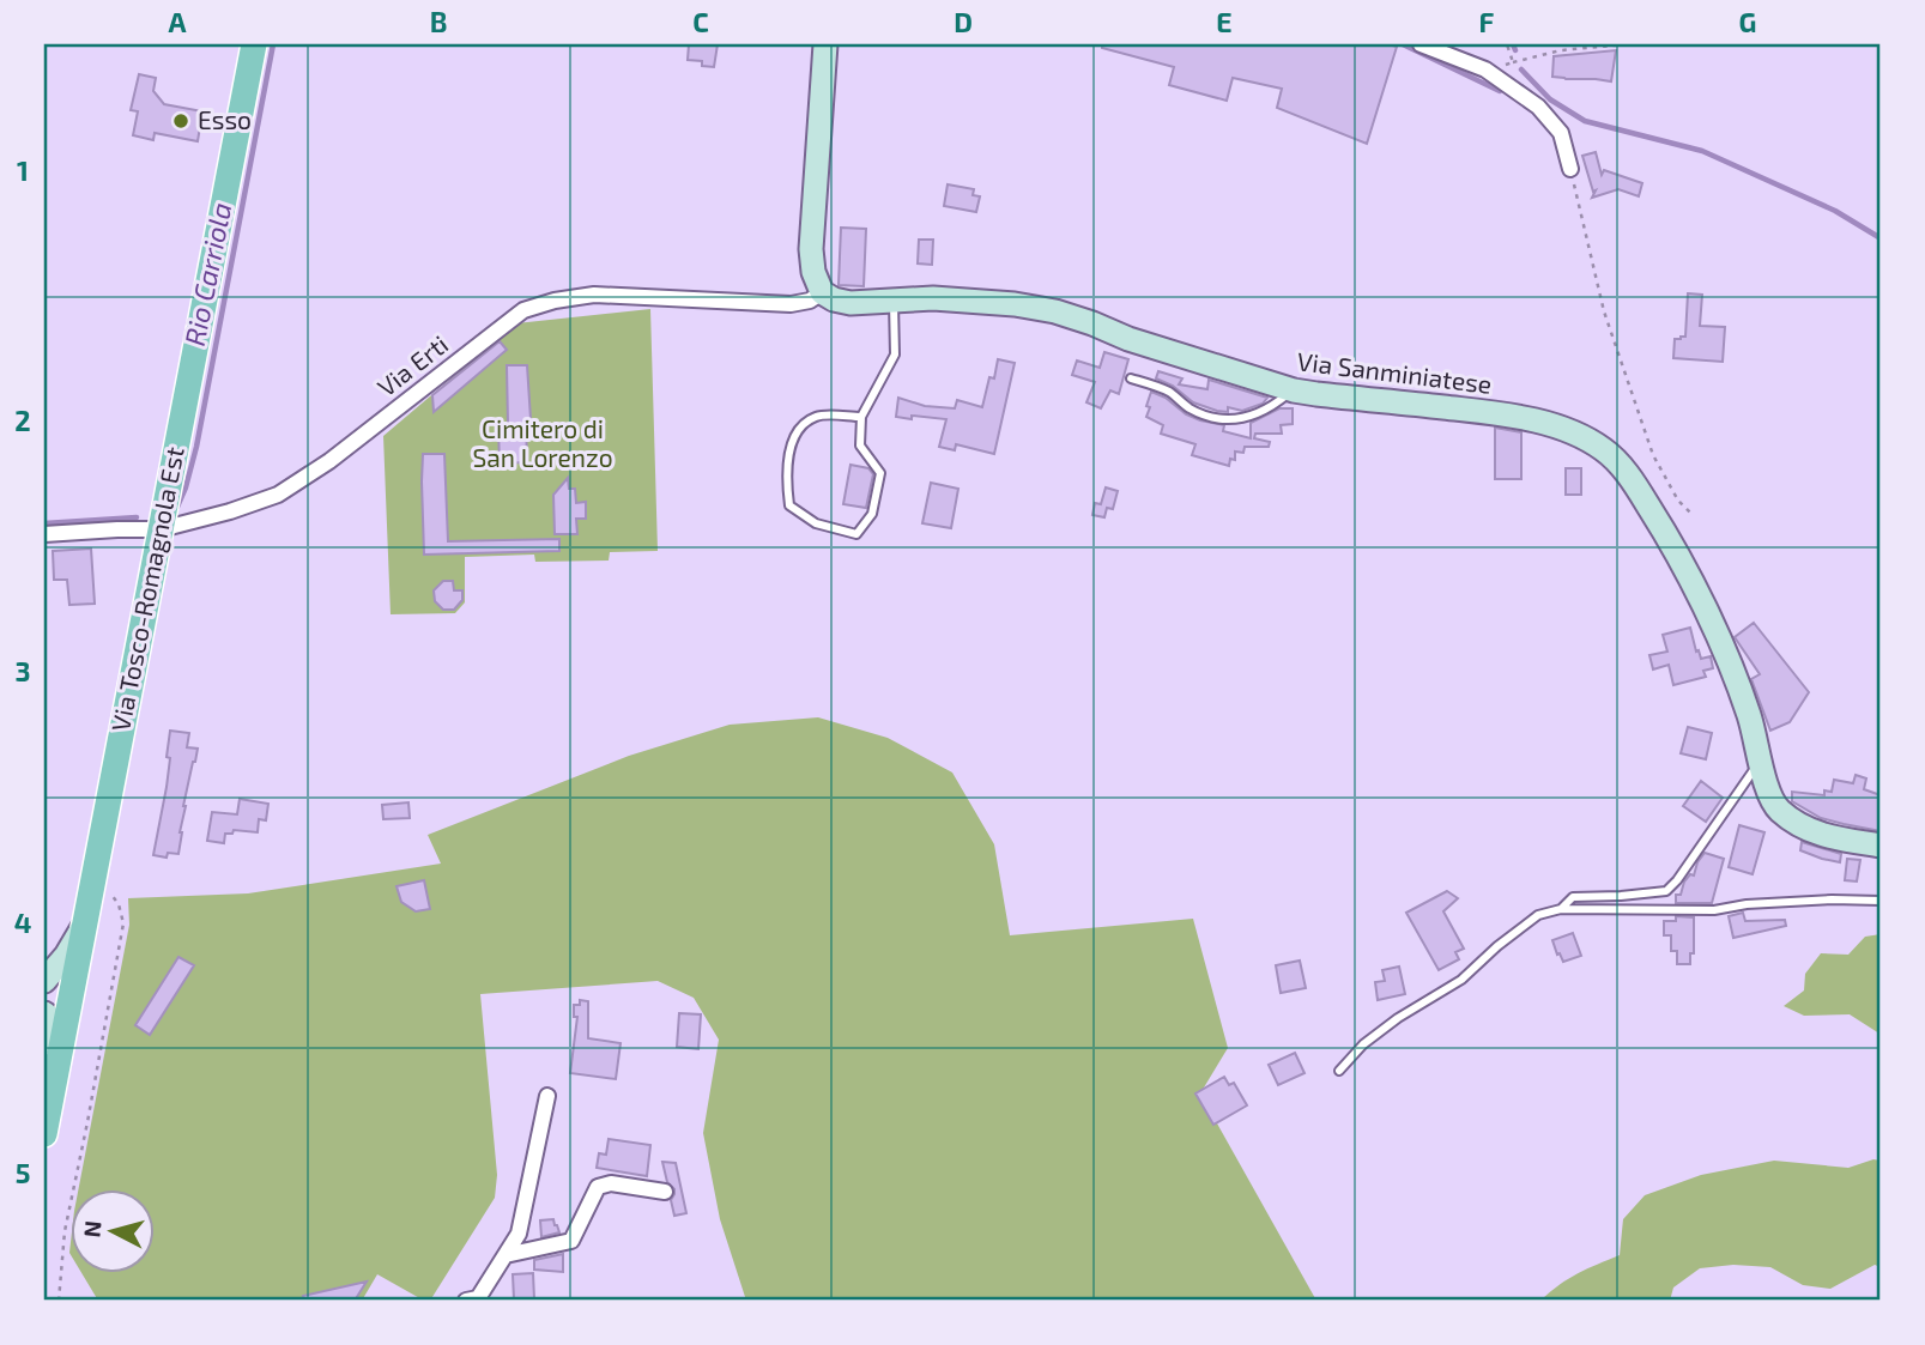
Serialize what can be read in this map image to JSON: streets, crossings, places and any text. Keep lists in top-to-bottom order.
{
  "streets": {
    "main road": ["Via Sanminiatese", "Via Tosco-Romagnola Est"],
    "street": ["Via Erti"]
  },
  "crossings": [
    ["Via Erti", "Via Sanminiatese"],
    ["Via Erti", "Via Tosco-Romagnola Est"]
  ],
  "water": ["Rio Carriola"],
  "parks": ["Cimitero di San Lorenzo"],
  "places": ["Esso"],
  "north": "left",
  "grid": {
    "columns": [
      "A",
      "B",
      "C",
      "D",
      "E",
      "F",
      "G"
    ],
    "rows": [
      "1",
      "2",
      "3",
      "4",
      "5"
    ]
  }
}
